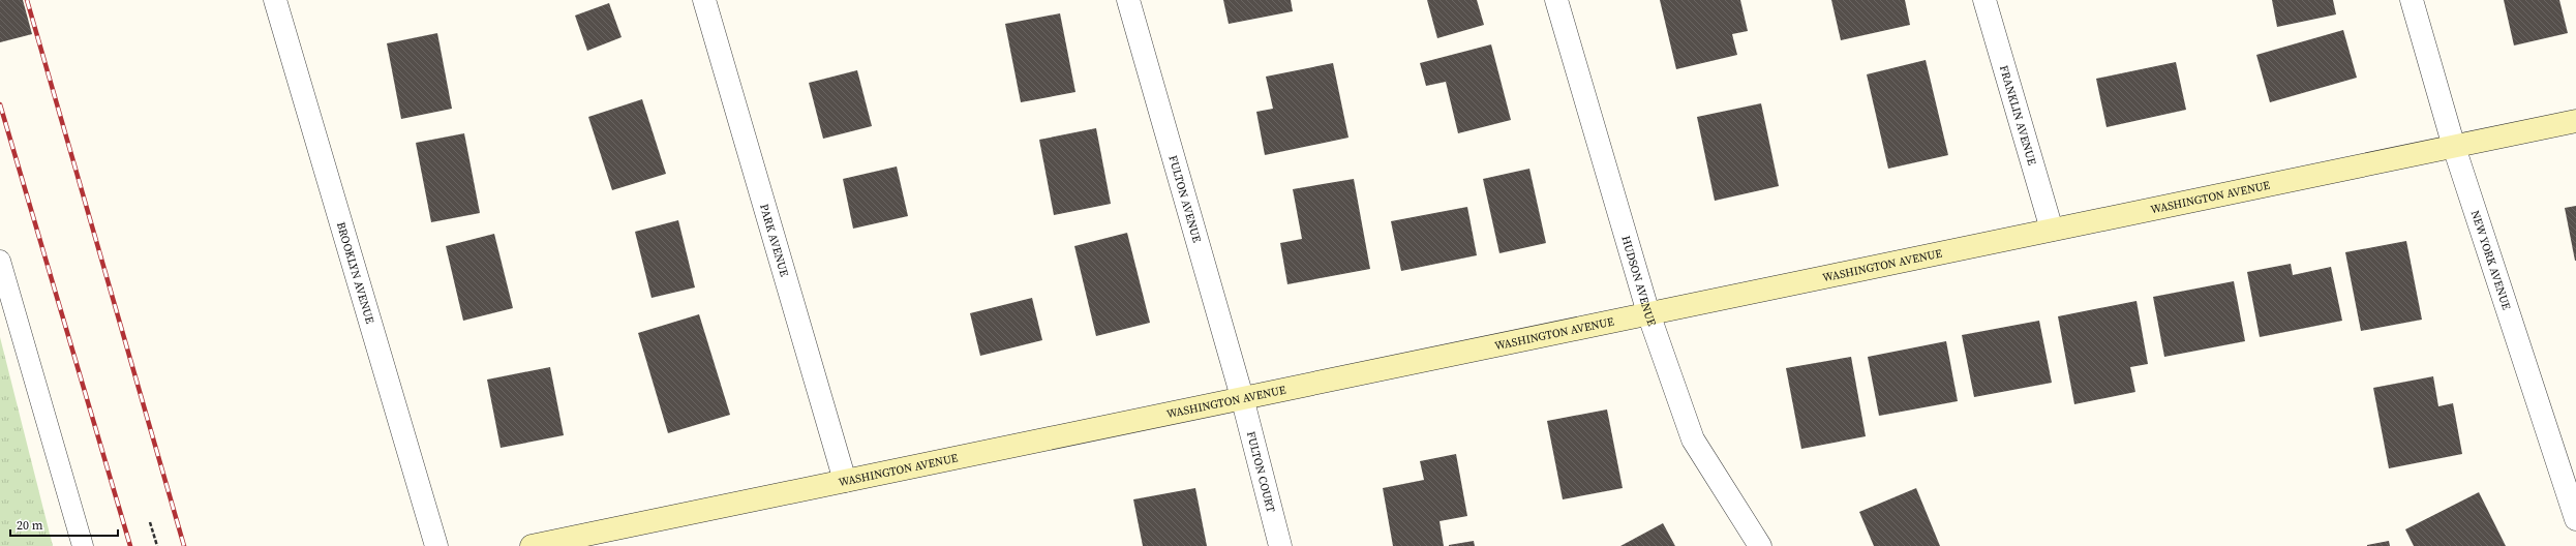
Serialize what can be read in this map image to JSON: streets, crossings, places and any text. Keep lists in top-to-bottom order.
{
  "streets": {
    "street": [
      "FRANKLIN AVENUE",
      "WASHINGTON AVENUE",
      "FULTON AVENUE",
      "PARK AVENUE",
      "NEW YORK AVENUE",
      "BROOKLYN AVENUE",
      "HUDSON AVENUE",
      "FULTON COURT"
    ]
  },
  "crossings": [
    ["FRANKLIN AVENUE", "WASHINGTON AVENUE"],
    ["WASHINGTON AVENUE", "FULTON AVENUE"],
    ["WASHINGTON AVENUE", "PARK AVENUE"],
    ["WASHINGTON AVENUE", "NEW YORK AVENUE"],
    ["WASHINGTON AVENUE", "HUDSON AVENUE"],
    ["WASHINGTON AVENUE", "FULTON COURT"],
    ["FULTON AVENUE", "FULTON COURT"]
  ],
  "scale_bar": "20 m"
}
